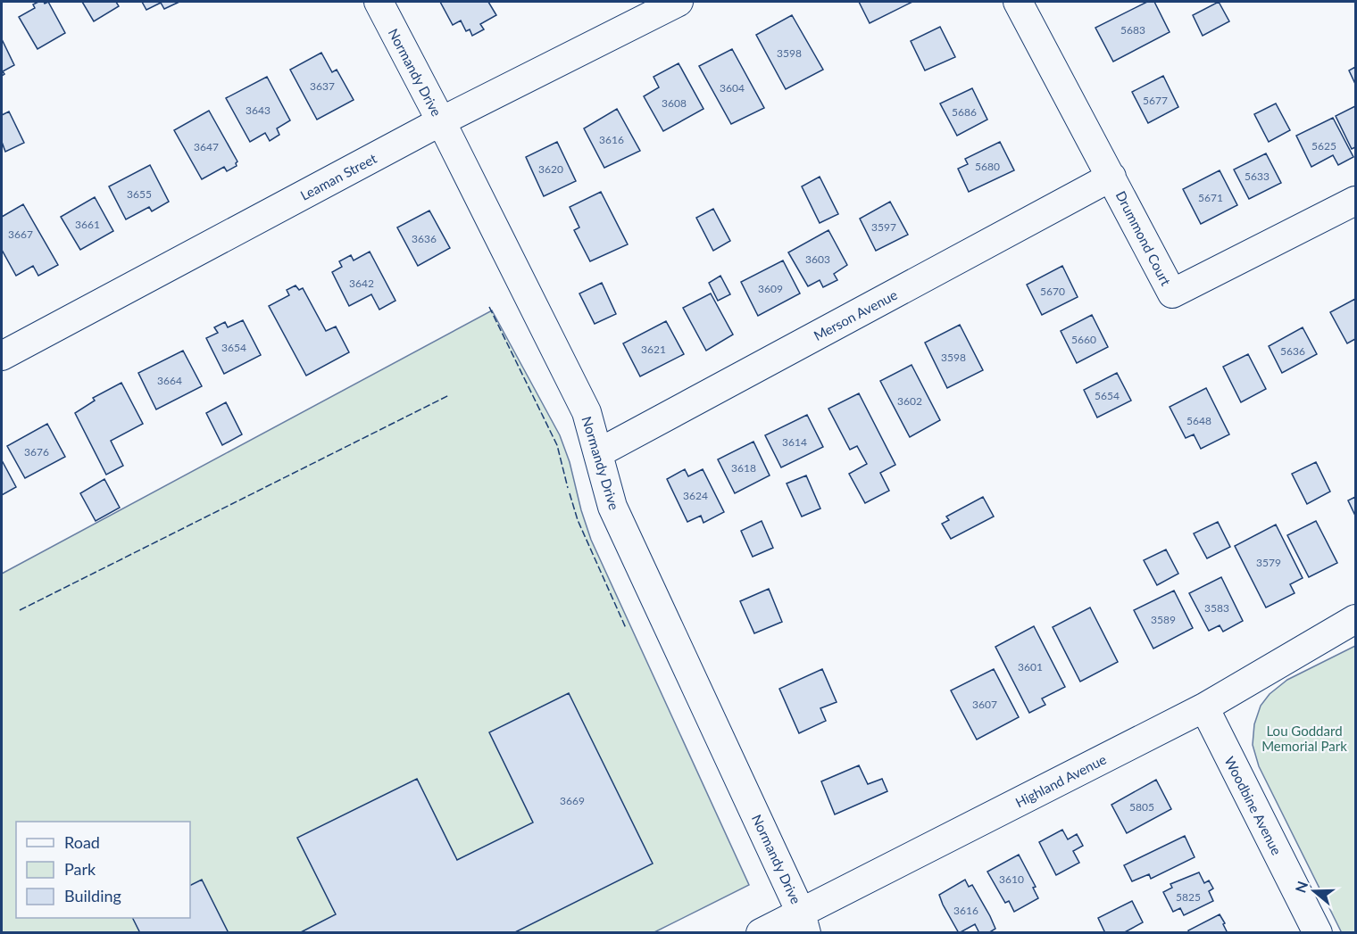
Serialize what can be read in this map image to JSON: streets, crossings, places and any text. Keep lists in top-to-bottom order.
{
  "streets": {
    "street": [
      "Normandy Drive",
      "Leaman Street",
      "Drummond Court",
      "Merson Avenue",
      "Highland Avenue",
      "Woodbine Avenue"
    ]
  },
  "crossings": [
    ["Normandy Drive", "Leaman Street"],
    ["Normandy Drive", "Merson Avenue"],
    ["Normandy Drive", "Highland Avenue"],
    ["Drummond Court", "Merson Avenue"],
    ["Highland Avenue", "Woodbine Avenue"]
  ],
  "parks": ["Lou Goddard Memorial Park"],
  "house_numbers": [
    "5683",
    "3598",
    "3637",
    "3604",
    "5677",
    "3608",
    "3643",
    "5686",
    "3616",
    "5625",
    "3647",
    "5680",
    "3620",
    "5633",
    "3655",
    "5671",
    "3661",
    "3597",
    "3667",
    "3636",
    "3603",
    "3642",
    "3609",
    "5670",
    "5660",
    "3654",
    "3621",
    "5636",
    "3598",
    "3664",
    "5654",
    "3602",
    "5648",
    "3614",
    "3676",
    "3618",
    "3624",
    "3579",
    "3583",
    "3589",
    "3601",
    "3607",
    "3669",
    "5805",
    "3610",
    "5825",
    "3616"
  ],
  "legend": ["Road", "Park", "Building"],
  "north": "left"
}
